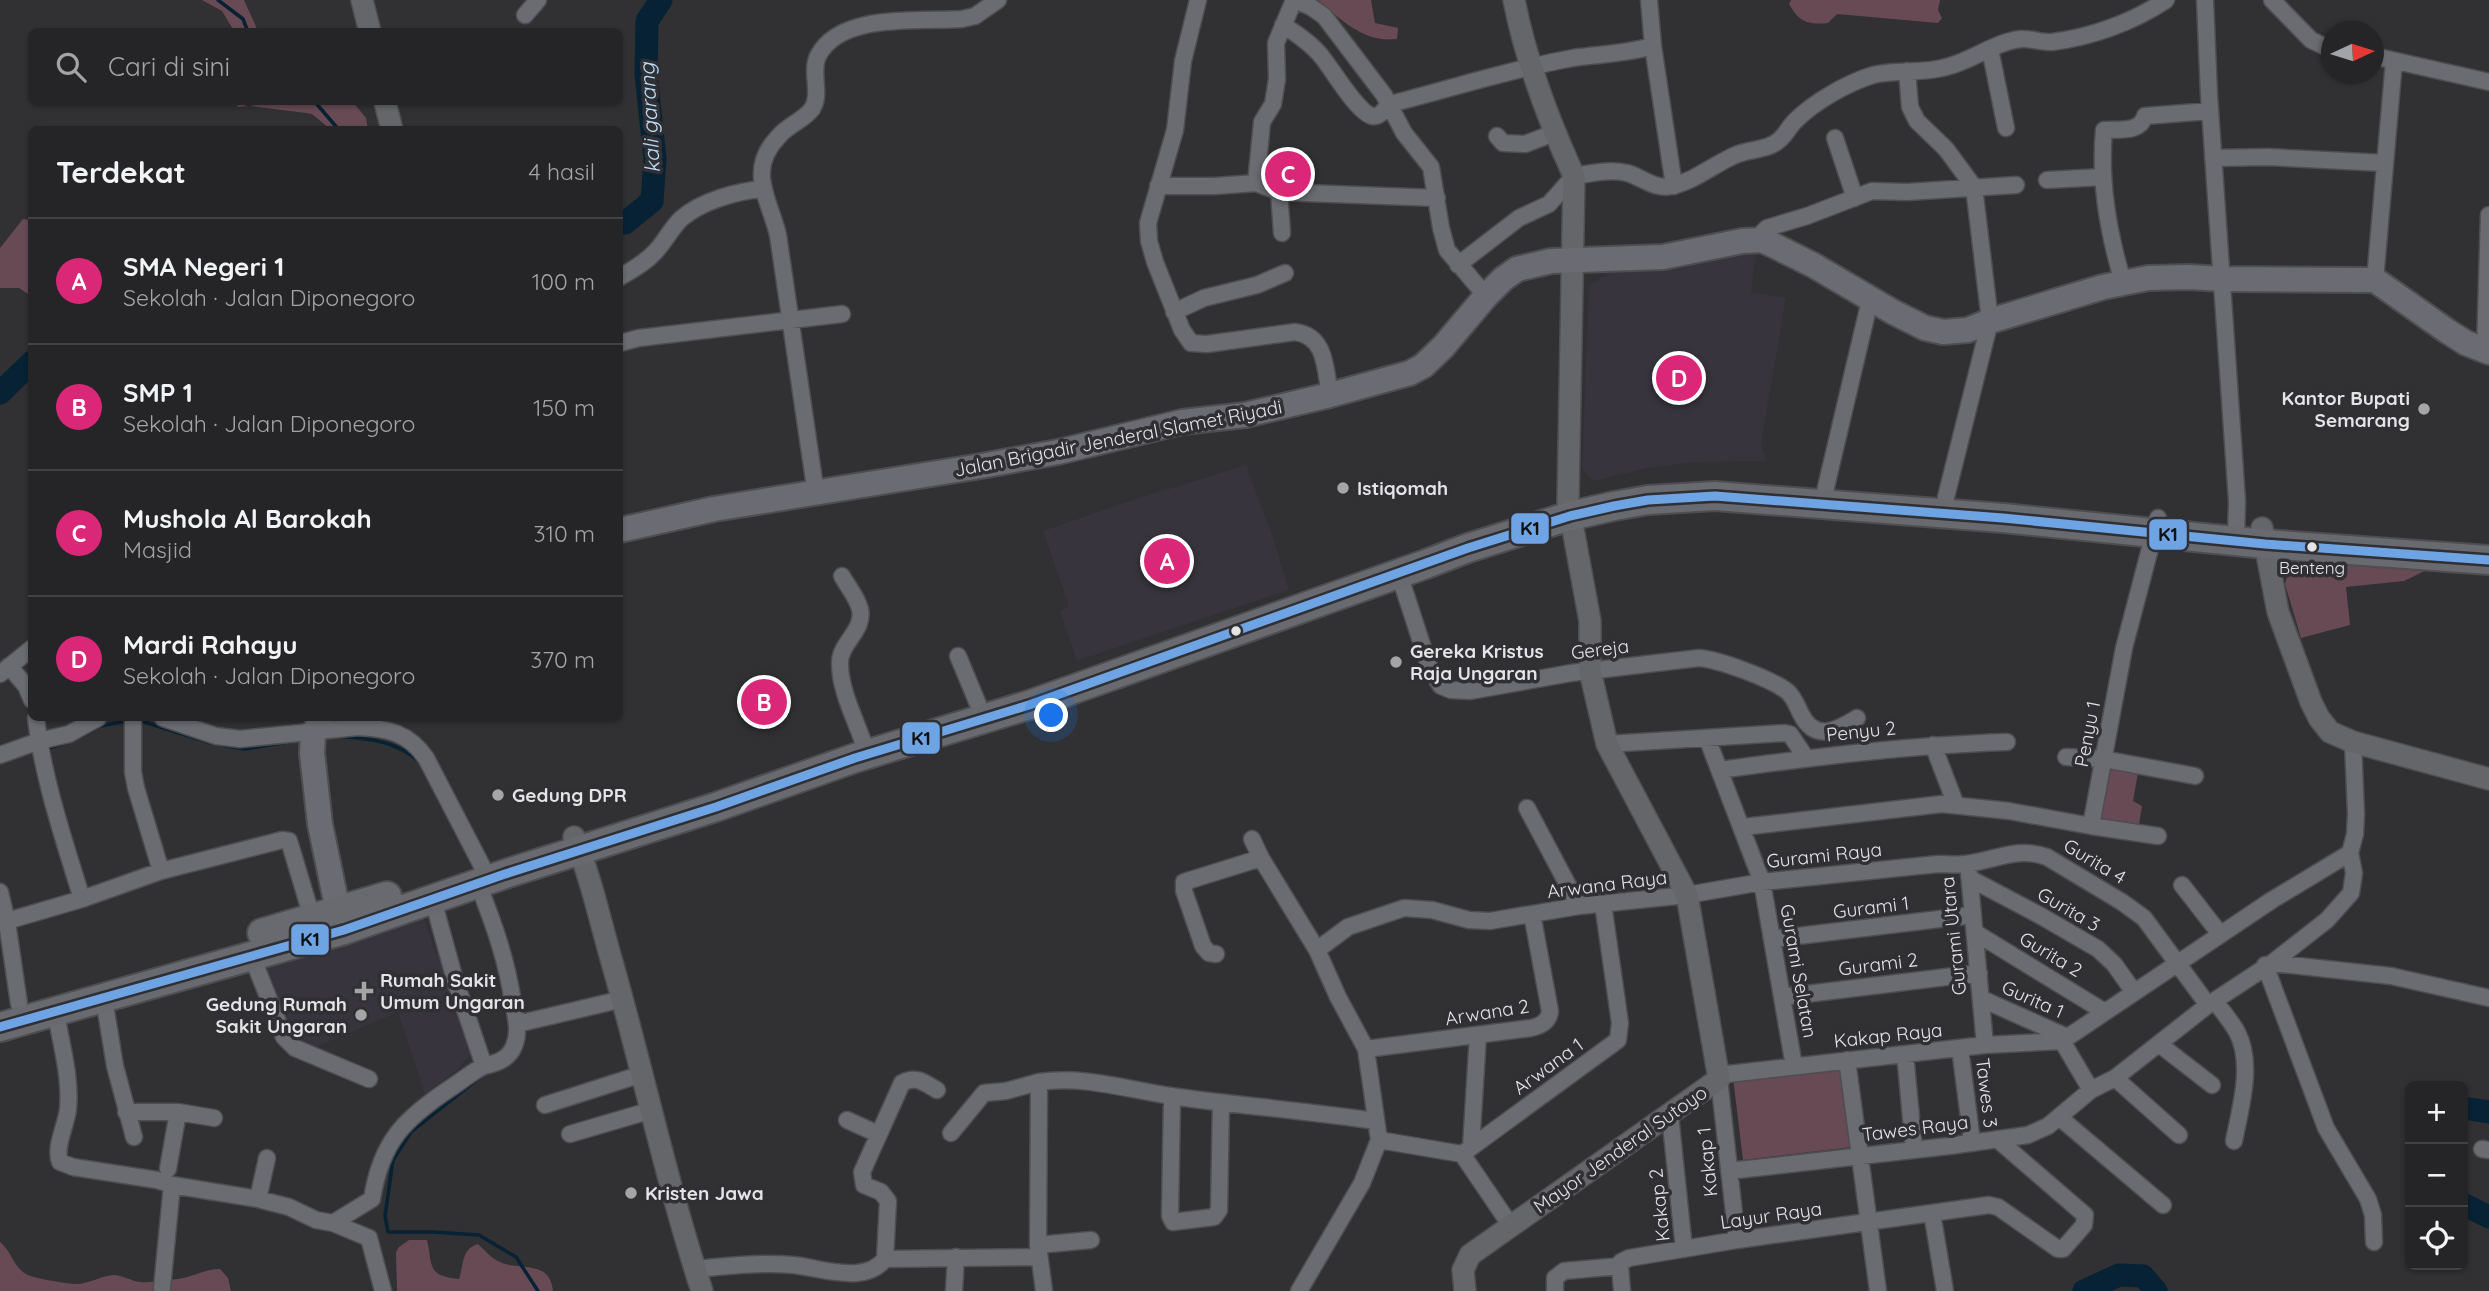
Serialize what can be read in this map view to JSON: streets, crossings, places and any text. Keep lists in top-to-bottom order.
{
  "streets": {
    "main road": ["Jalan Brigadir Jenderal Slamet Riyadi"],
    "street": [
      "Gereja",
      "Penyu 2",
      "Penyu 1",
      "Gurami Raya",
      "Gurita 4",
      "Arwana Raya",
      "Gurami 1",
      "Gurita 3",
      "Gurami Utara",
      "Gurita 2",
      "Gurami 2",
      "Gurami Selatan",
      "Gurita 1",
      "Arwana 2",
      "Kakap Raya",
      "Arwana 1",
      "Tawes 3",
      "Tawes Raya",
      "Mayor Jenderal Sutoyo",
      "Kakap 1",
      "Kakap 2",
      "Layur Raya"
    ]
  },
  "crossings": [
    ["Jalan Brigadir Jenderal Slamet Riyadi", "Mayor Jenderal Sutoyo"],
    ["Gereja", "Mayor Jenderal Sutoyo"],
    ["Penyu 2", "Gurami Selatan"],
    ["Gurami Raya", "Gurita 4"],
    ["Gurami Raya", "Arwana Raya"],
    ["Gurami Raya", "Gurita 3"],
    ["Gurami Raya", "Gurami Utara"],
    ["Gurami Raya", "Gurami Selatan"],
    ["Gurami Raya", "Mayor Jenderal Sutoyo"],
    ["Gurita 4", "Gurita 3"],
    ["Gurita 4", "Gurami Utara"],
    ["Gurita 4", "Tawes Raya"],
    ["Arwana Raya", "Arwana 2"],
    ["Arwana Raya", "Arwana 1"],
    ["Arwana Raya", "Mayor Jenderal Sutoyo"],
    ["Gurami 1", "Gurami Utara"],
    ["Gurami 1", "Gurami Selatan"],
    ["Gurita 3", "Gurami Utara"],
    ["Gurami Utara", "Gurita 2"],
    ["Gurami Utara", "Gurami 2"],
    ["Gurami Utara", "Gurita 1"],
    ["Gurami Utara", "Kakap Raya"],
    ["Gurami 2", "Gurami Selatan"],
    ["Gurami Selatan", "Kakap Raya"],
    ["Gurita 1", "Kakap Raya"],
    ["Kakap Raya", "Tawes 3"],
    ["Kakap Raya", "Mayor Jenderal Sutoyo"],
    ["Kakap Raya", "Kakap 1"],
    ["Tawes 3", "Tawes Raya"],
    ["Tawes Raya", "Kakap 1"],
    ["Tawes Raya", "Layur Raya"],
    ["Mayor Jenderal Sutoyo", "Kakap 1"],
    ["Mayor Jenderal Sutoyo", "Kakap 2"],
    ["Kakap 1", "Layur Raya"],
    ["Kakap 2", "Layur Raya"]
  ],
  "water": ["kali garang"],
  "places": {
    "other": [
      "Kantor Bupati Semarang",
      "Istiqomah",
      "Benteng",
      "Gereka Kristus Raja Ungaran",
      "Gedung DPR",
      "Gedung Rumah Sakit Ungaran",
      "Kristen Jawa"
    ],
    "health": ["Rumah Sakit Umum Ungaran"]
  },
  "lines": ["transit line K1"],
  "north": "right",
  "page": {
    "search": "Cari di sini",
    "heading": ["Terdekat", "4 hasil"],
    "pins": [
      "C",
      "D",
      "A",
      "B"
    ],
    "list": [
      {
        "mark": "A",
        "name": "SMA Negeri 1",
        "note": "Sekolah · Jalan Diponegoro",
        "value": "100 m"
      },
      {
        "mark": "B",
        "name": "SMP 1",
        "note": "Sekolah · Jalan Diponegoro",
        "value": "150 m"
      },
      {
        "mark": "C",
        "name": "Mushola Al Barokah",
        "note": "Masjid",
        "value": "310 m"
      },
      {
        "mark": "D",
        "name": "Mardi Rahayu",
        "note": "Sekolah · Jalan Diponegoro",
        "value": "370 m"
      }
    ],
    "map_buttons": ["+", "−"]
  }
}
